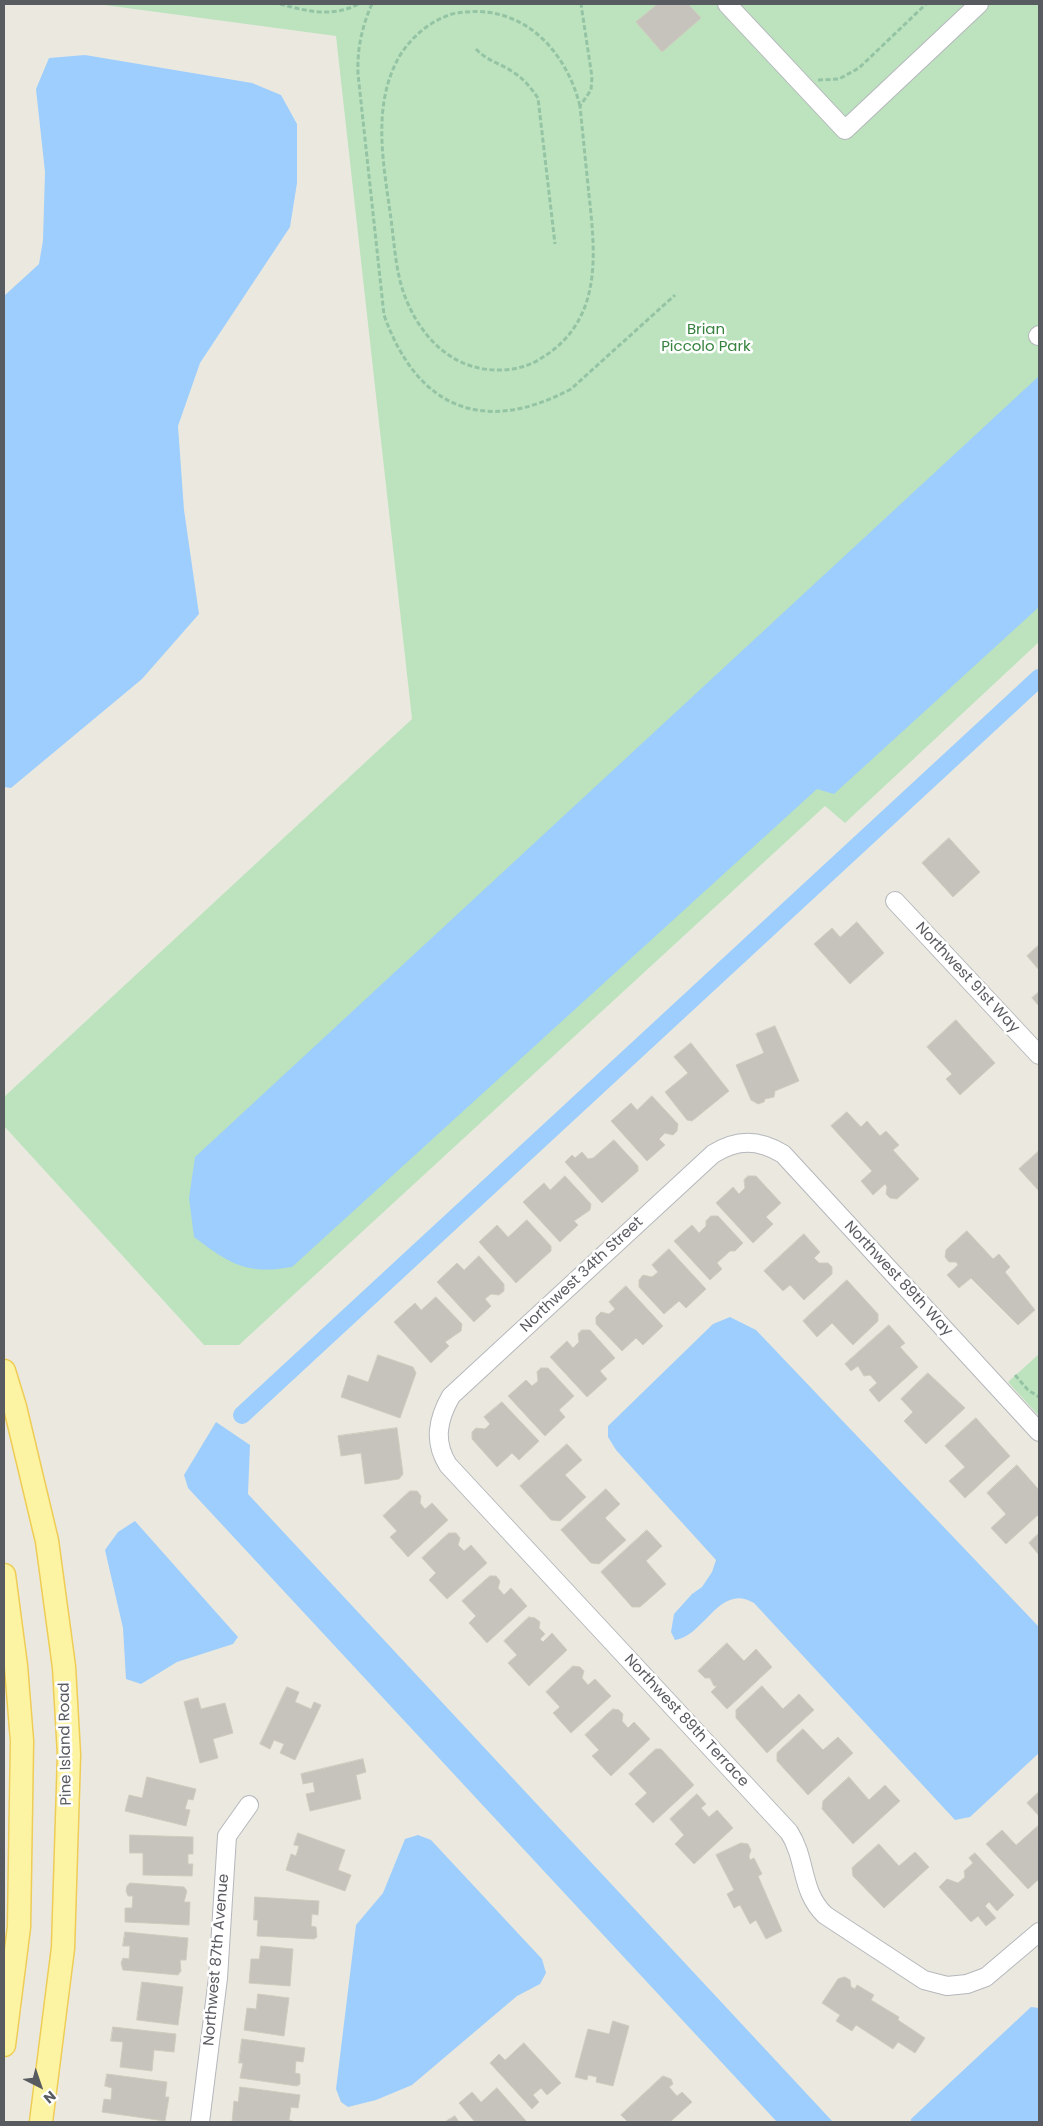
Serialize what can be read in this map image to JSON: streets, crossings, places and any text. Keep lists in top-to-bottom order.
{
  "streets": {
    "main road": ["Pine Island Road"],
    "street": [
      "Northwest 91st Way",
      "Northwest 34th Street",
      "Northwest 89th Way",
      "Northwest 89th Terrace",
      "Northwest 87th Avenue"
    ]
  },
  "crossings": [
    ["Northwest 34th Street", "Northwest 89th Way"],
    ["Northwest 34th Street", "Northwest 89th Terrace"]
  ],
  "parks": ["Brian Piccolo Park"],
  "north": "bottom right"
}
